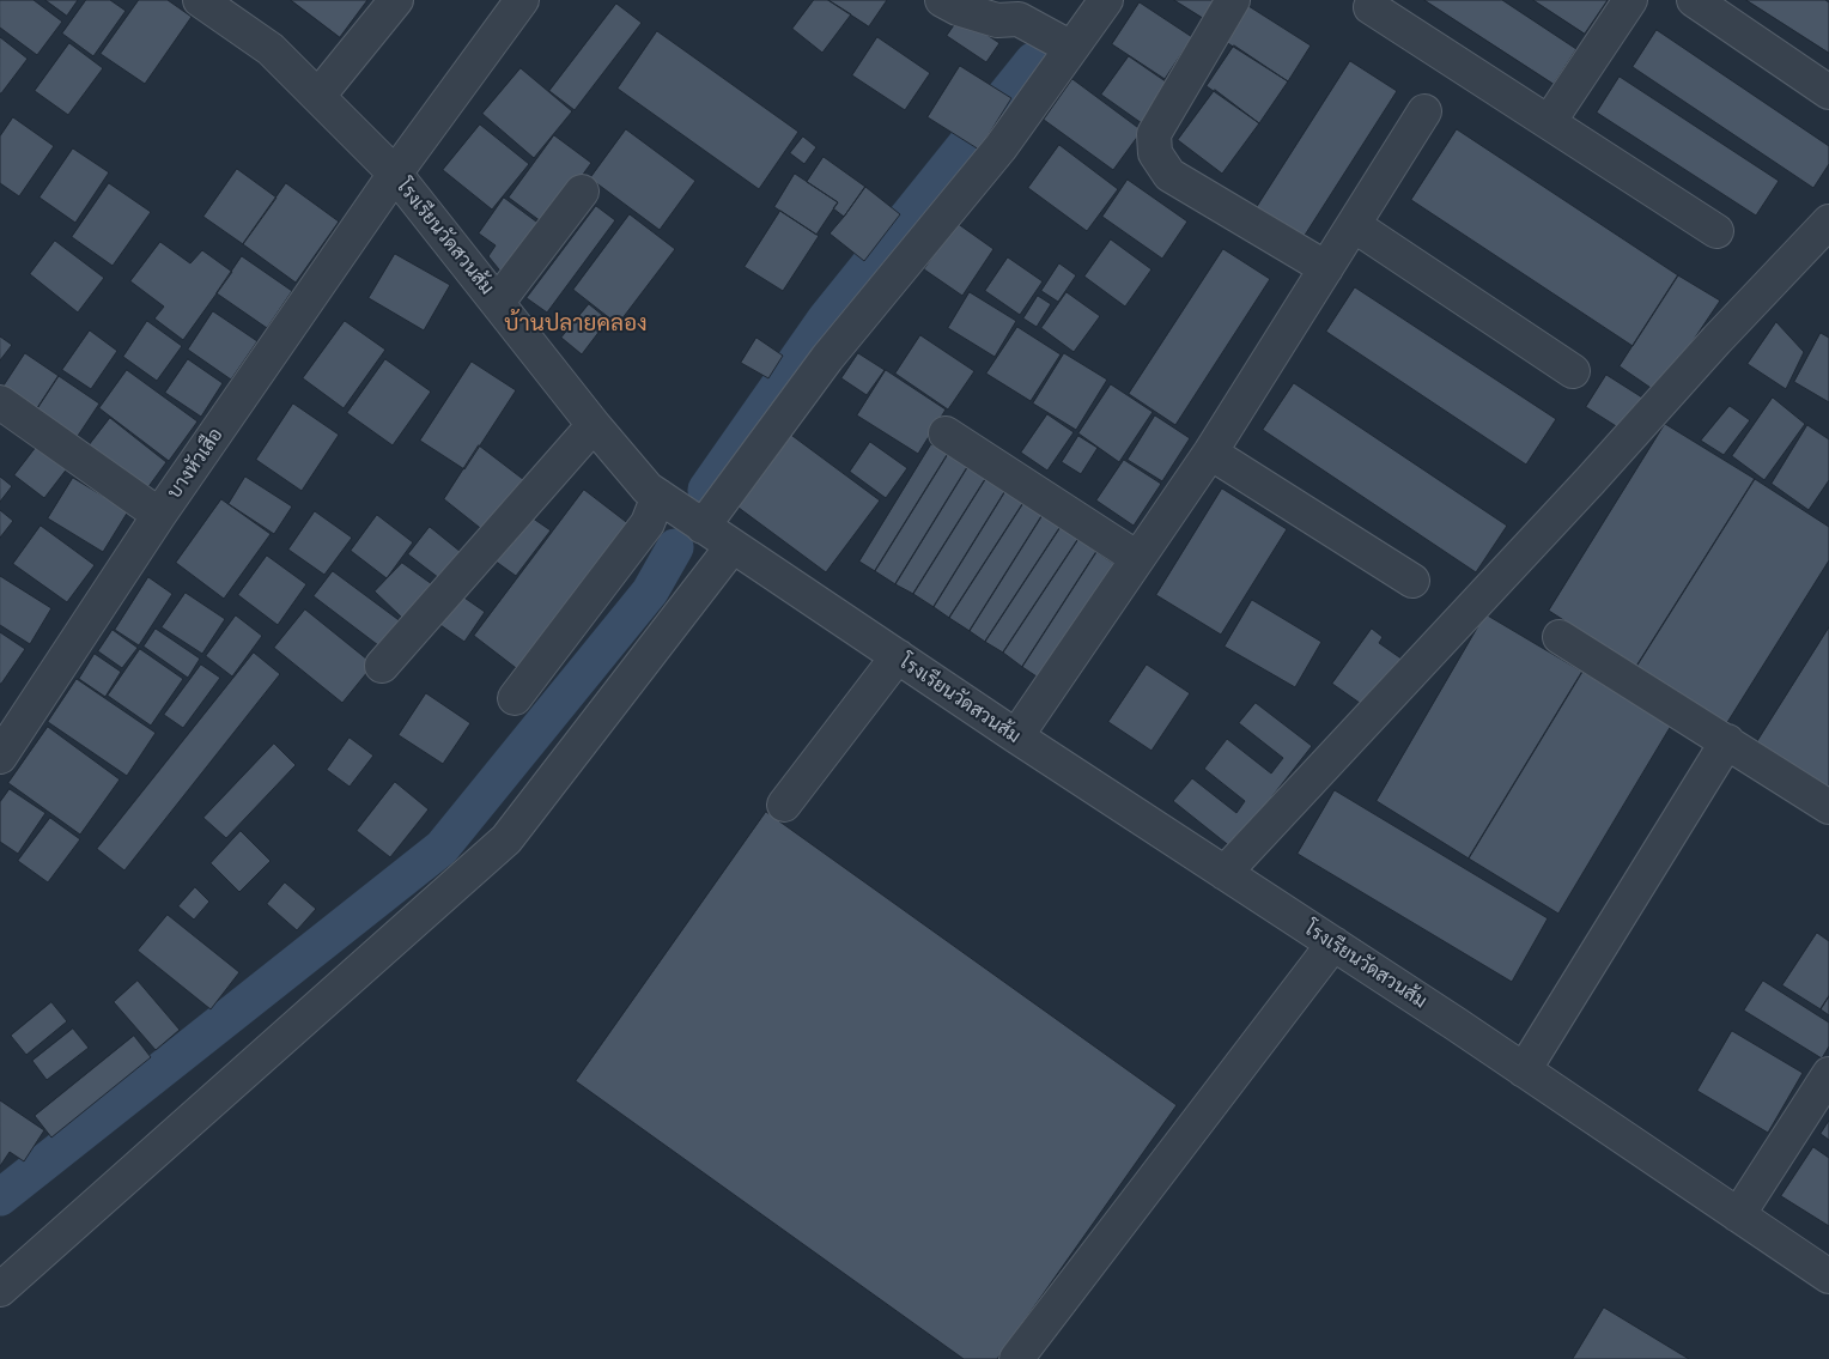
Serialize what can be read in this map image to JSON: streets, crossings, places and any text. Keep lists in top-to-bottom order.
{
  "streets": {
    "street": ["โรงเรียนวัดสวนส้ม", "บางหัวเสือ"]
  },
  "crossings": [
    ["โรงเรียนวัดสวนส้ม", "บางหัวเสือ"]
  ],
  "districts": ["บ้านปลายคลอง"]
}
